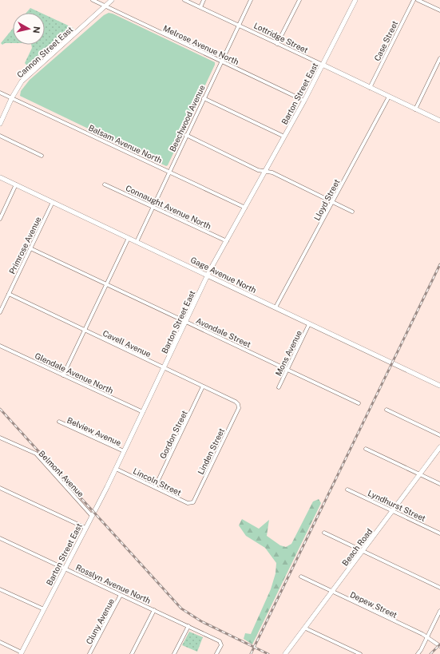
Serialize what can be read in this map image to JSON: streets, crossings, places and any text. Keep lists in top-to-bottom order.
{
  "streets": {
    "main road": [
      "Lottridge Street",
      "Cannon Street East",
      "Barton Street East",
      "Gage Avenue North",
      "Beach Road"
    ],
    "street": [
      "Case Street",
      "Melrose Avenue North",
      "Beechwood Avenue",
      "Balsam Avenue North",
      "Lloyd Street",
      "Connaught Avenue North",
      "Primrose Avenue",
      "Avondale Street",
      "Cavell Avenue",
      "Mons Avenue",
      "Glendale Avenue North",
      "Belview Avenue",
      "Gordon Street",
      "Linden Street",
      "Belmont Avenue",
      "Lincoln Street",
      "Lyndhurst Street",
      "Rosslyn Avenue North",
      "Depew Street",
      "Cluny Avenue"
    ]
  },
  "crossings": [
    ["Lottridge Street", "Case Street"],
    ["Lottridge Street", "Barton Street East"],
    ["Lottridge Street", "Beechwood Avenue"],
    ["Lottridge Street", "Lloyd Street"],
    ["Melrose Avenue North", "Cannon Street East"],
    ["Melrose Avenue North", "Barton Street East"],
    ["Melrose Avenue North", "Beechwood Avenue"],
    ["Cannon Street East", "Balsam Avenue North"],
    ["Barton Street East", "Balsam Avenue North"],
    ["Barton Street East", "Connaught Avenue North"],
    ["Barton Street East", "Gage Avenue North"],
    ["Barton Street East", "Avondale Street"],
    ["Barton Street East", "Cavell Avenue"],
    ["Barton Street East", "Glendale Avenue North"],
    ["Barton Street East", "Belview Avenue"],
    ["Barton Street East", "Belmont Avenue"],
    ["Barton Street East", "Lincoln Street"],
    ["Barton Street East", "Rosslyn Avenue North"],
    ["Beechwood Avenue", "Balsam Avenue North"],
    ["Beechwood Avenue", "Connaught Avenue North"],
    ["Beechwood Avenue", "Gage Avenue North"],
    ["Lloyd Street", "Gage Avenue North"],
    ["Primrose Avenue", "Gage Avenue North"],
    ["Primrose Avenue", "Avondale Street"],
    ["Primrose Avenue", "Cavell Avenue"],
    ["Gage Avenue North", "Mons Avenue"],
    ["Avondale Street", "Mons Avenue"],
    ["Cavell Avenue", "Gordon Street"],
    ["Cavell Avenue", "Linden Street"],
    ["Gordon Street", "Lincoln Street"],
    ["Linden Street", "Lincoln Street"],
    ["Lyndhurst Street", "Beach Road"],
    ["Beach Road", "Depew Street"],
    ["Rosslyn Avenue North", "Cluny Avenue"]
  ],
  "north": "right"
}
